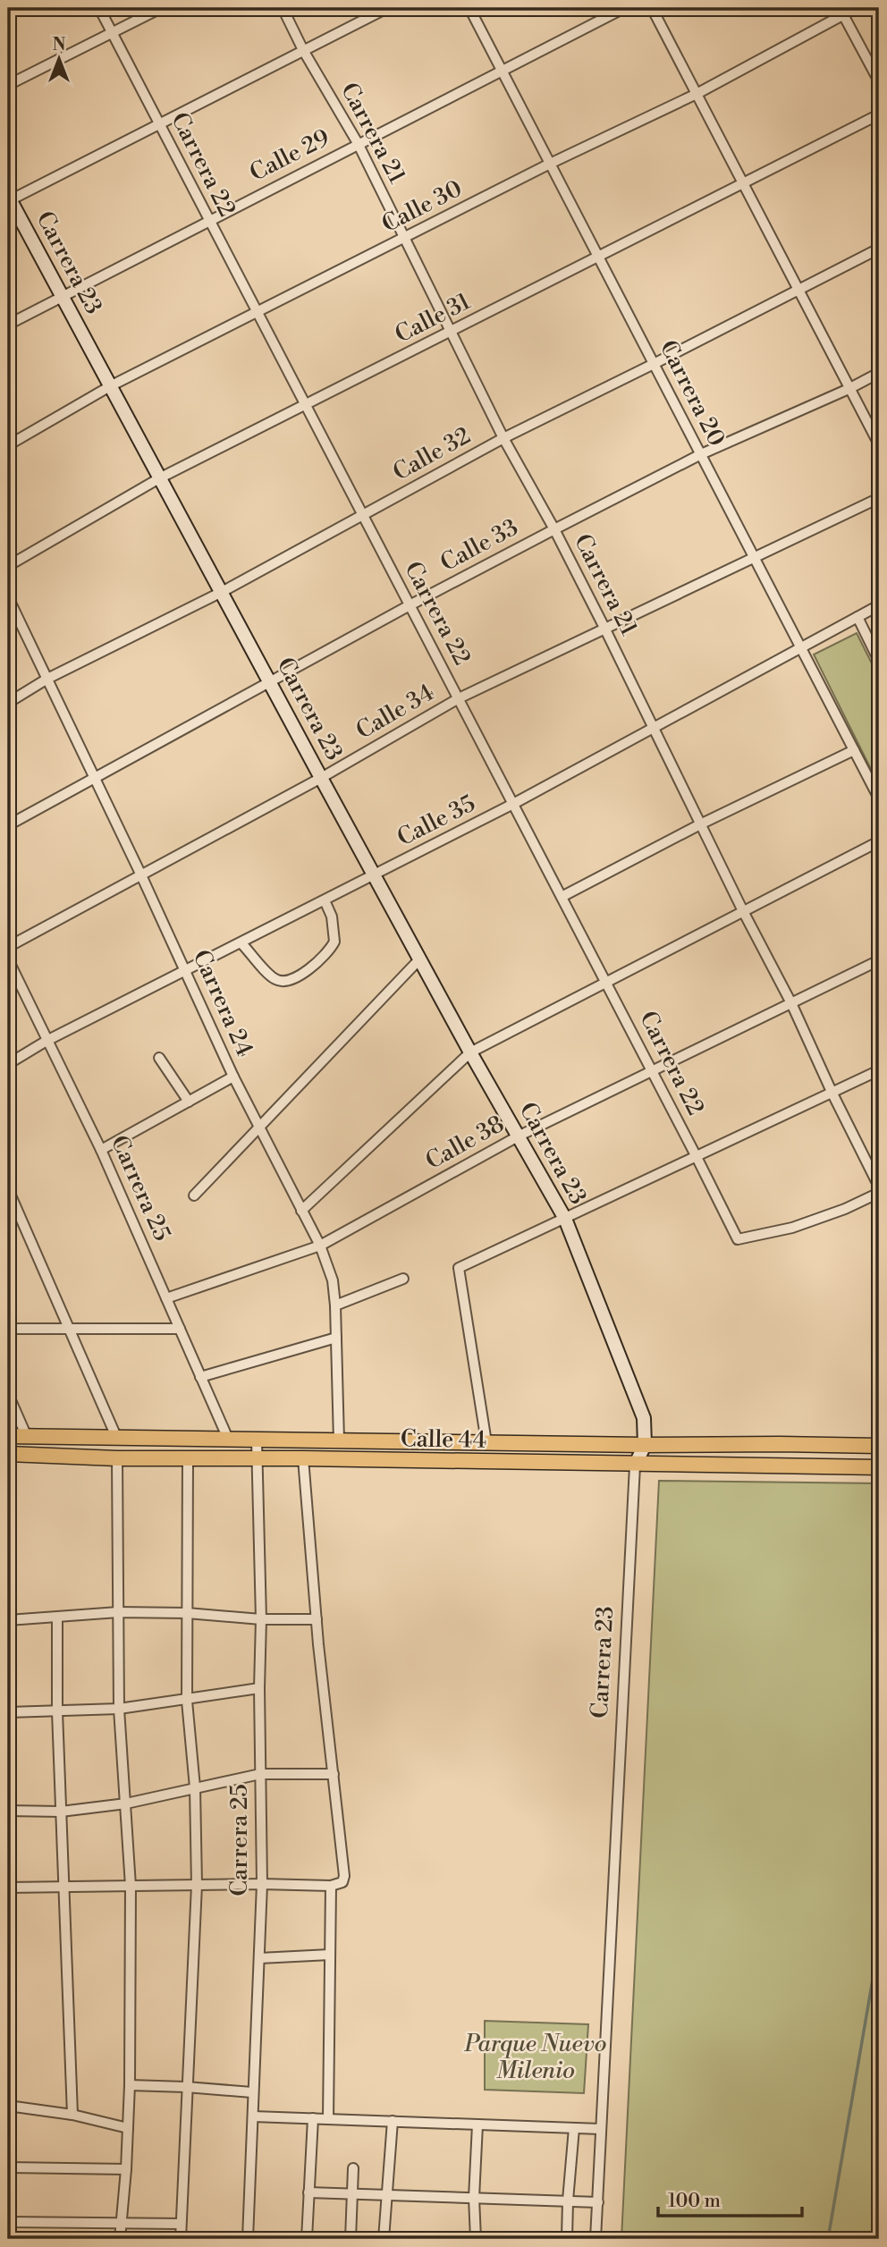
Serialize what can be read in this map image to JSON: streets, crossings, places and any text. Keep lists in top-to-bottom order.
{
  "streets": {
    "main road": ["Calle 44"],
    "street": [
      "Carrera 21",
      "Calle 29",
      "Carrera 22",
      "Calle 30",
      "Carrera 23",
      "Calle 31",
      "Carrera 20",
      "Calle 32",
      "Calle 33",
      "Calle 34",
      "Calle 35",
      "Carrera 24",
      "Calle 38",
      "Carrera 25"
    ]
  },
  "crossings": [
    ["Carrera 21", "Calle 29"],
    ["Carrera 21", "Calle 30"],
    ["Carrera 21", "Calle 31"],
    ["Carrera 21", "Calle 32"],
    ["Carrera 21", "Calle 33"],
    ["Carrera 21", "Calle 34"],
    ["Carrera 21", "Calle 35"],
    ["Carrera 21", "Calle 38"],
    ["Calle 29", "Carrera 22"],
    ["Calle 29", "Carrera 23"],
    ["Calle 29", "Carrera 20"],
    ["Carrera 22", "Calle 30"],
    ["Carrera 22", "Calle 31"],
    ["Carrera 22", "Calle 32"],
    ["Carrera 22", "Calle 33"],
    ["Carrera 22", "Calle 34"],
    ["Carrera 22", "Calle 35"],
    ["Carrera 22", "Calle 38"],
    ["Calle 30", "Carrera 23"],
    ["Calle 30", "Carrera 20"],
    ["Carrera 23", "Calle 31"],
    ["Carrera 23", "Calle 32"],
    ["Carrera 23", "Calle 33"],
    ["Carrera 23", "Calle 34"],
    ["Carrera 23", "Calle 35"],
    ["Carrera 23", "Calle 38"],
    ["Carrera 23", "Calle 44"],
    ["Calle 31", "Carrera 20"],
    ["Carrera 20", "Calle 32"],
    ["Carrera 20", "Calle 33"],
    ["Carrera 20", "Calle 34"],
    ["Carrera 20", "Calle 35"],
    ["Calle 32", "Carrera 24"],
    ["Calle 33", "Carrera 24"],
    ["Calle 34", "Carrera 24"],
    ["Calle 35", "Carrera 24"],
    ["Calle 35", "Carrera 25"],
    ["Carrera 24", "Calle 38"],
    ["Carrera 24", "Calle 44"],
    ["Calle 38", "Carrera 25"],
    ["Carrera 25", "Calle 44"]
  ],
  "parks": ["Parque Nuevo Milenio"],
  "scale_bar": "100 m",
  "north": "top"
}
